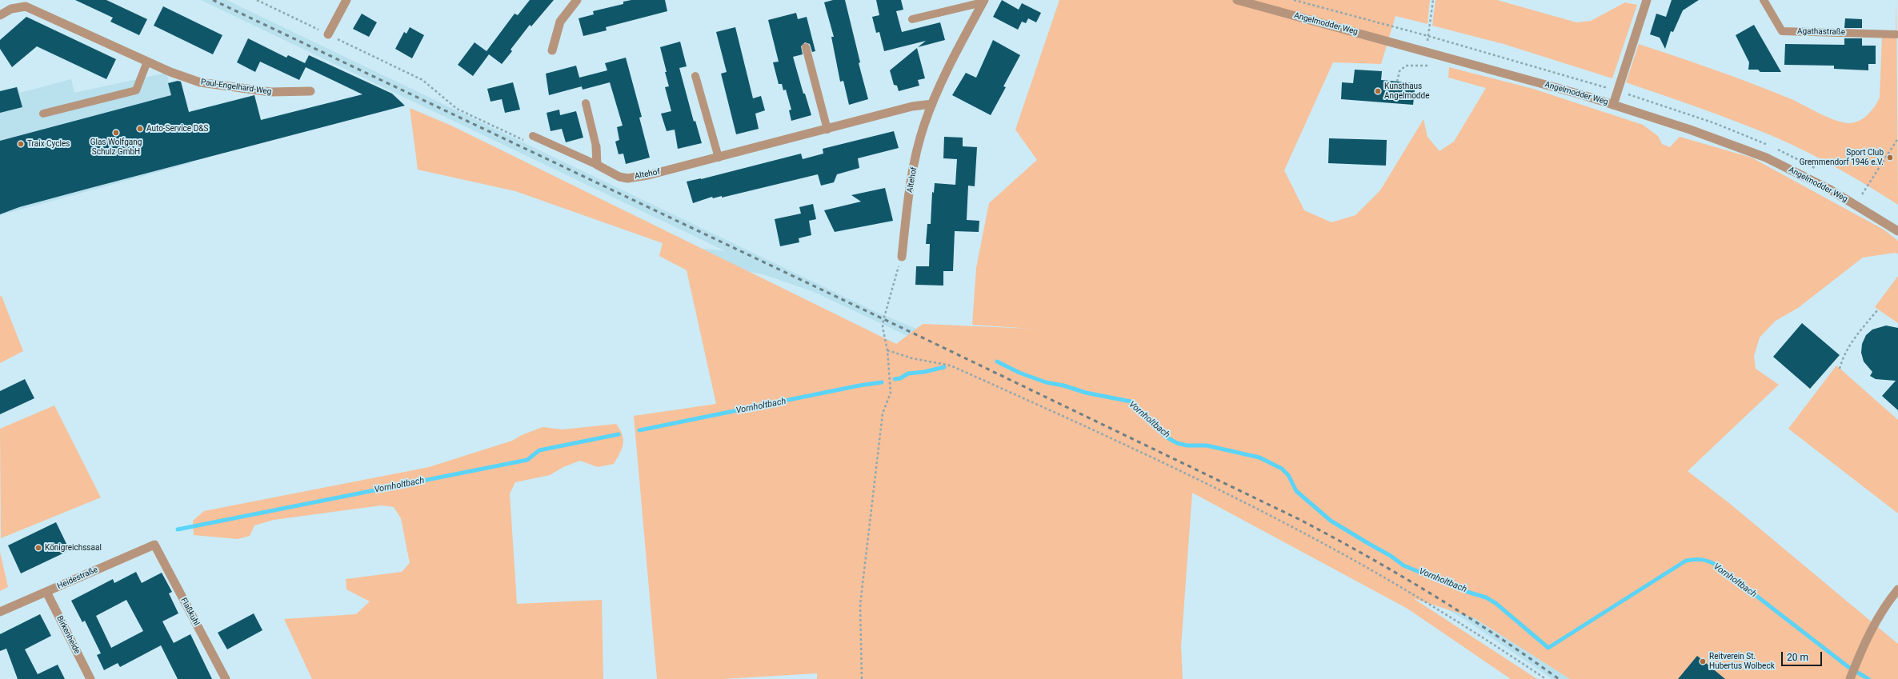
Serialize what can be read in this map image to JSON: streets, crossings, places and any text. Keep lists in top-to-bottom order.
{
  "streets": {
    "street": [
      "Angelmodder Weg",
      "Paul-Engelhard-Weg",
      "Altehof",
      "Heidestraße",
      "Flaßkuhl",
      "Birkenheide"
    ],
    "lane": ["Agathastraße"]
  },
  "crossings": [
    ["Heidestraße", "Flaßkuhl"],
    ["Heidestraße", "Birkenheide"]
  ],
  "water": ["Vornholtbach"],
  "places": [
    "Kunsthaus Angelmodde",
    "Auto-Service D&S",
    "Glas Wolfgang Schulz GmbH",
    "Traix Cycles",
    "Sport Club Gremmendorf 1946 e.V.",
    "Königreichssaal",
    "Reitverein St. Hubertus Wolbeck"
  ],
  "scale_bar": "20 m"
}
